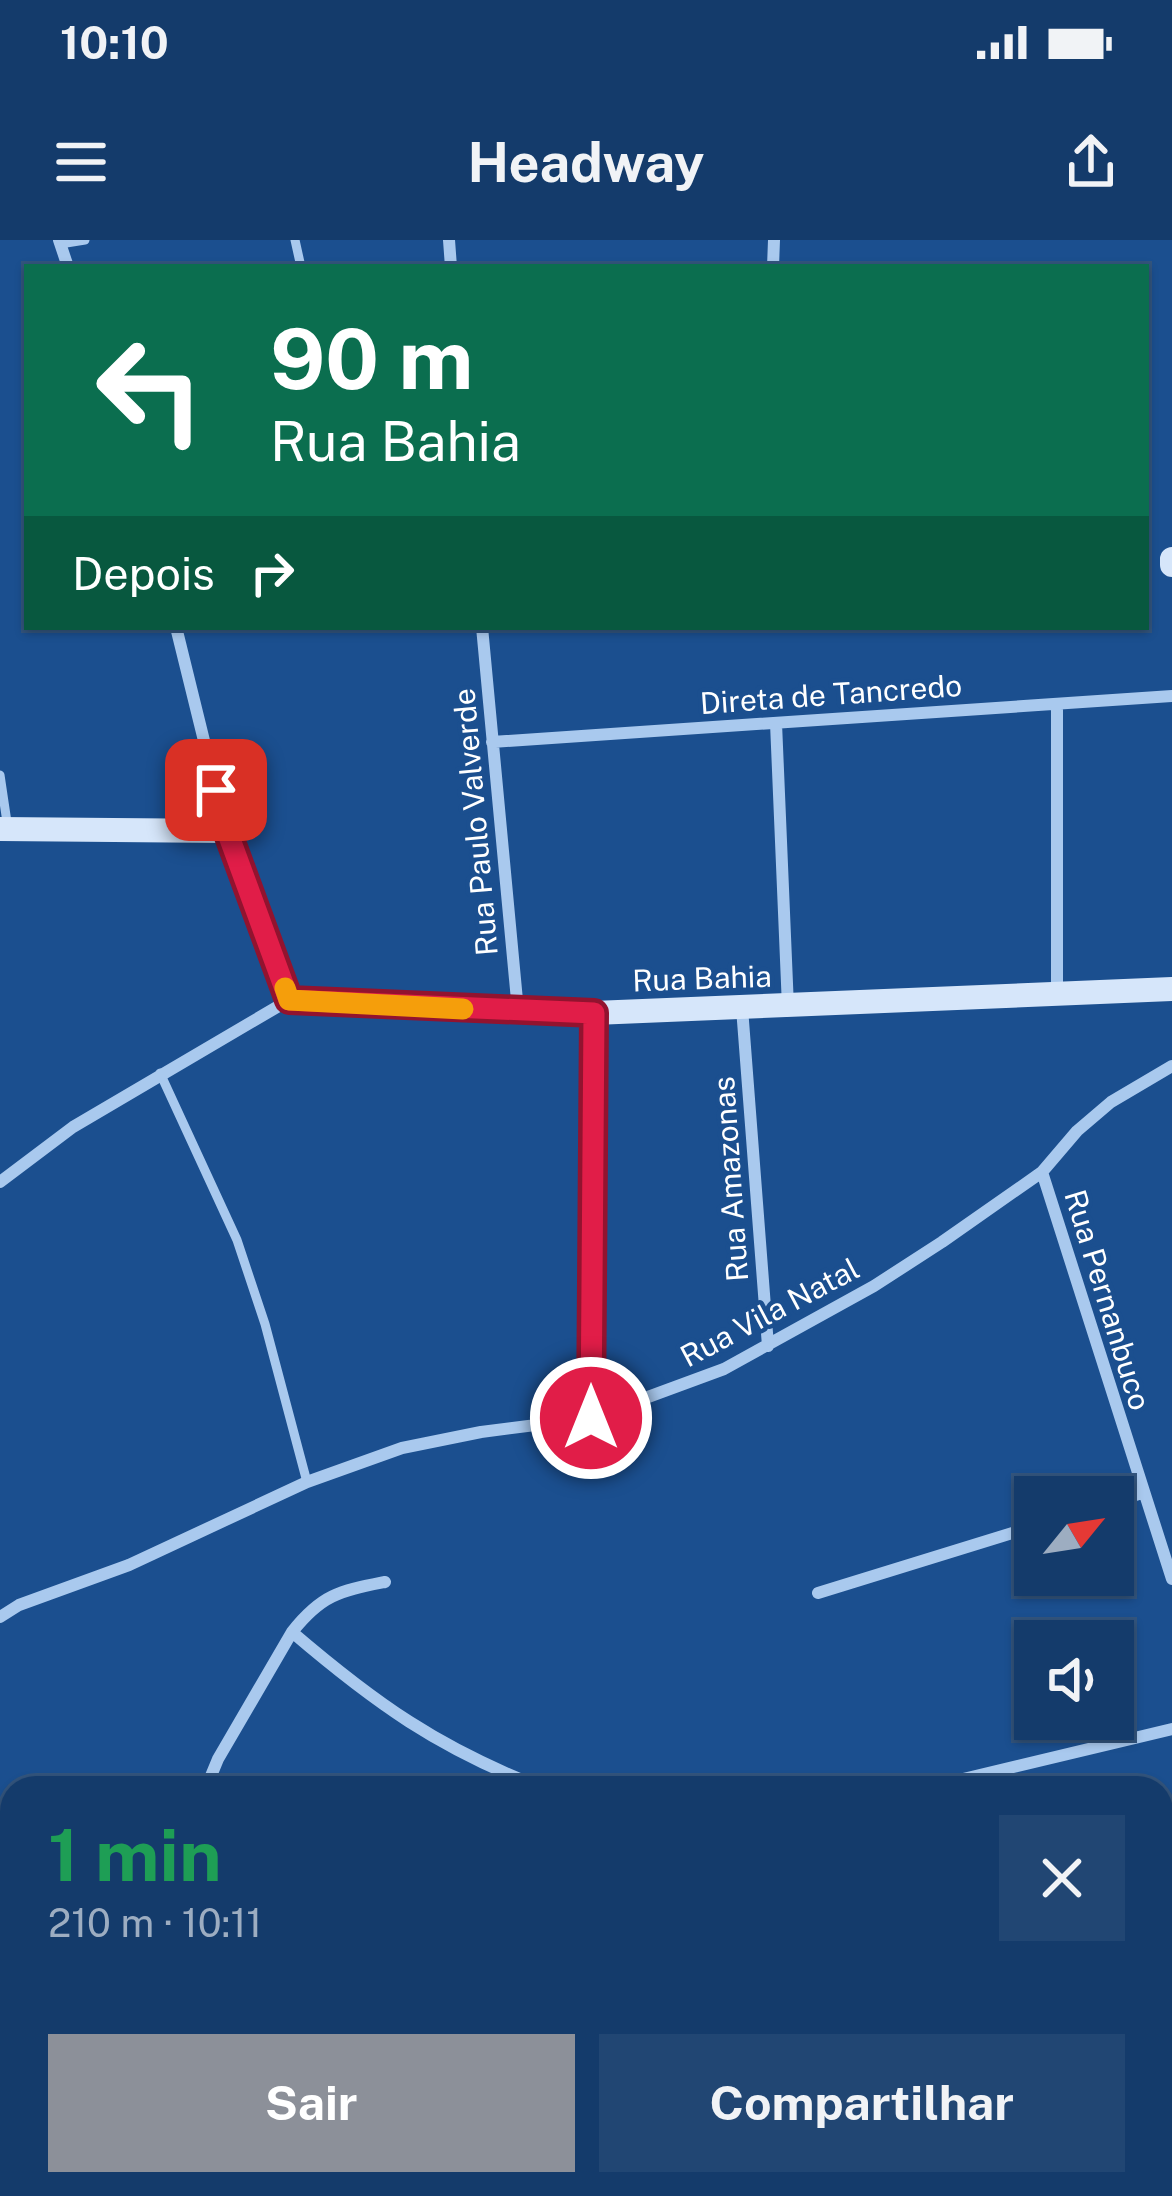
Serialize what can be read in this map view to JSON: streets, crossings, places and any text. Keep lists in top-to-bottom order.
{
  "streets": {
    "street": [
      "Direta de Tancredo",
      "Rua Paulo Valverde",
      "Rua Bahia",
      "Rua Amazonas",
      "Rua Pernanbuco",
      "Rua Vila Natal"
    ]
  },
  "crossings": [
    ["Direta de Tancredo", "Rua Paulo Valverde"],
    ["Rua Paulo Valverde", "Rua Bahia"],
    ["Rua Bahia", "Rua Amazonas"],
    ["Rua Amazonas", "Rua Vila Natal"],
    ["Rua Pernanbuco", "Rua Vila Natal"]
  ],
  "north": "top right",
  "page": {
    "status": "10:10",
    "header": "Headway",
    "turn": ["90 m", "Rua Bahia"],
    "then": "Depois",
    "heading": ["1 min", "210 m · 10:11"],
    "buttons": ["Sair", "Compartilhar"]
  }
}
